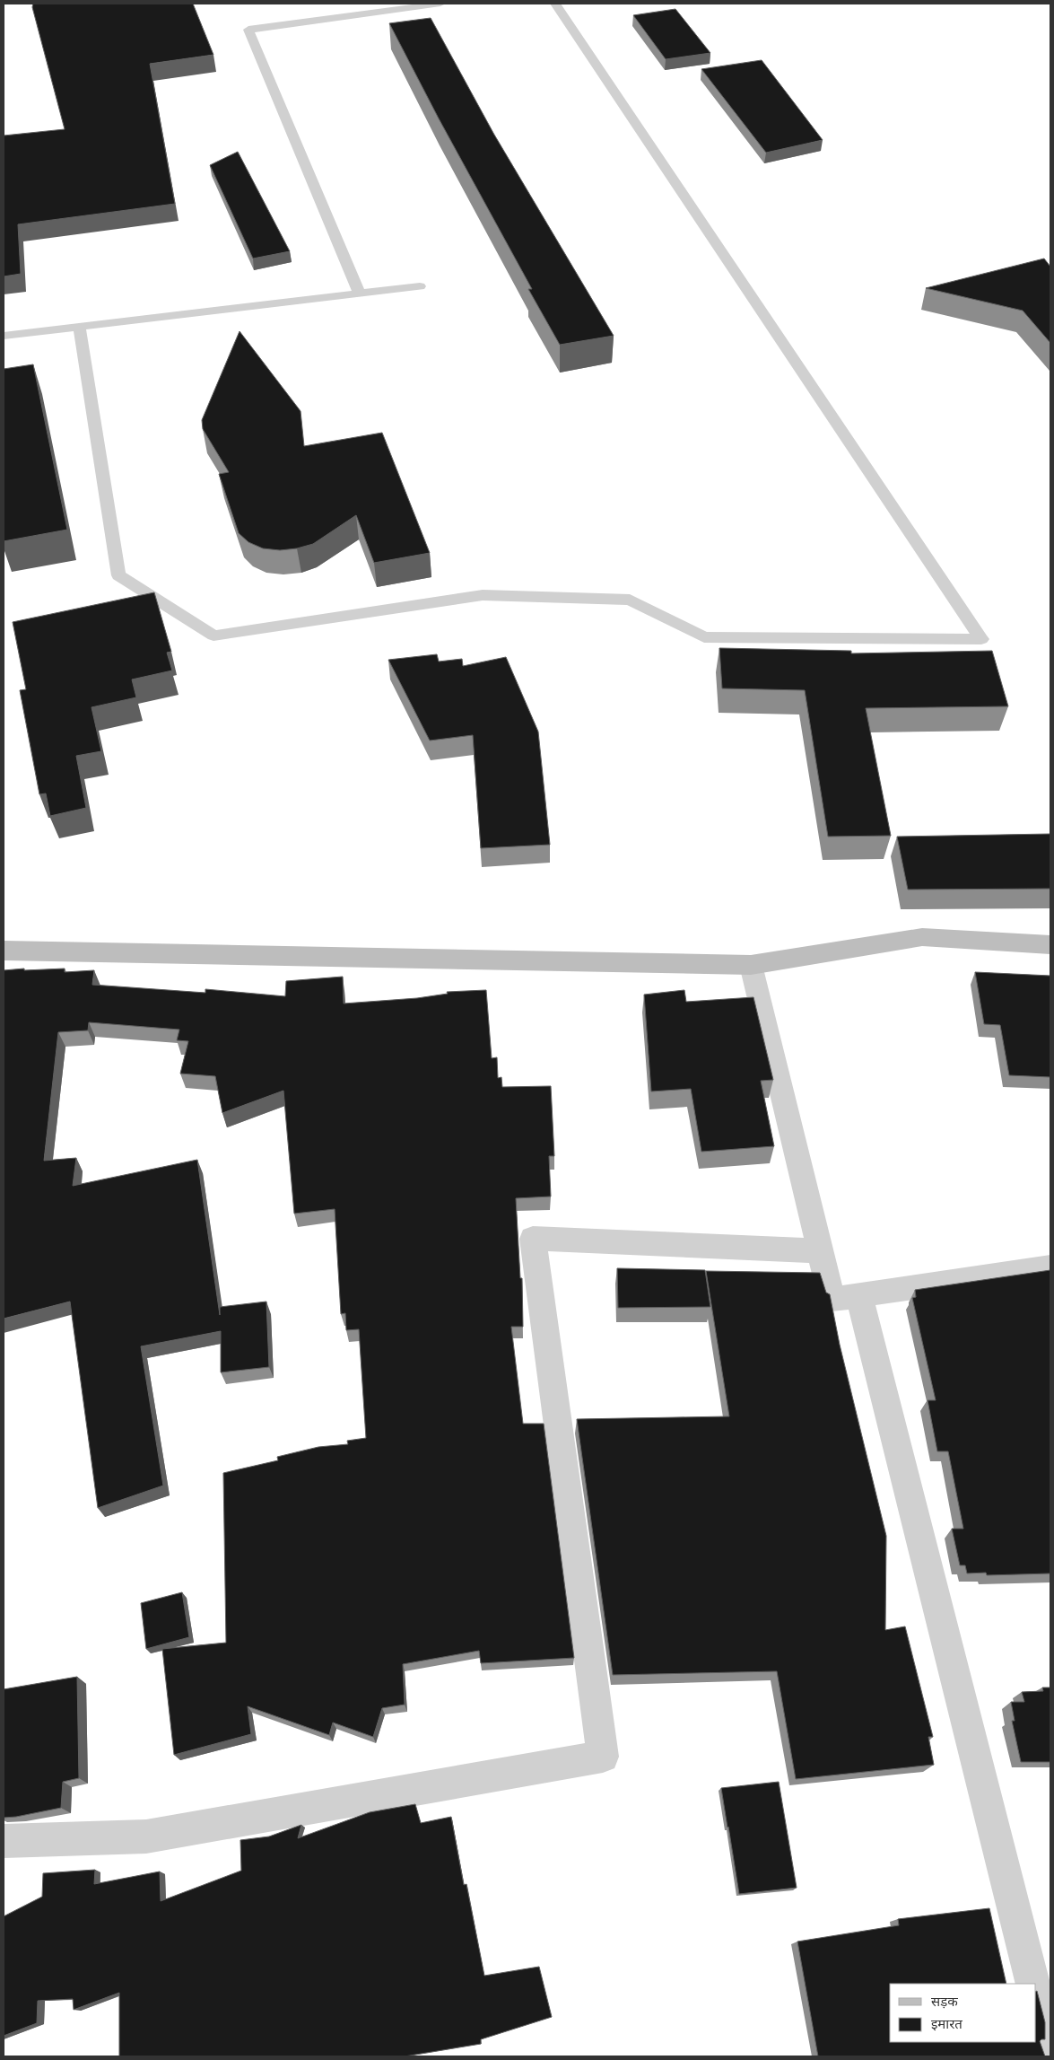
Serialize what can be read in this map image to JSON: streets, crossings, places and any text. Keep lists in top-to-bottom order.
{
  "legend": ["सड़क", "इमारत"]
}
